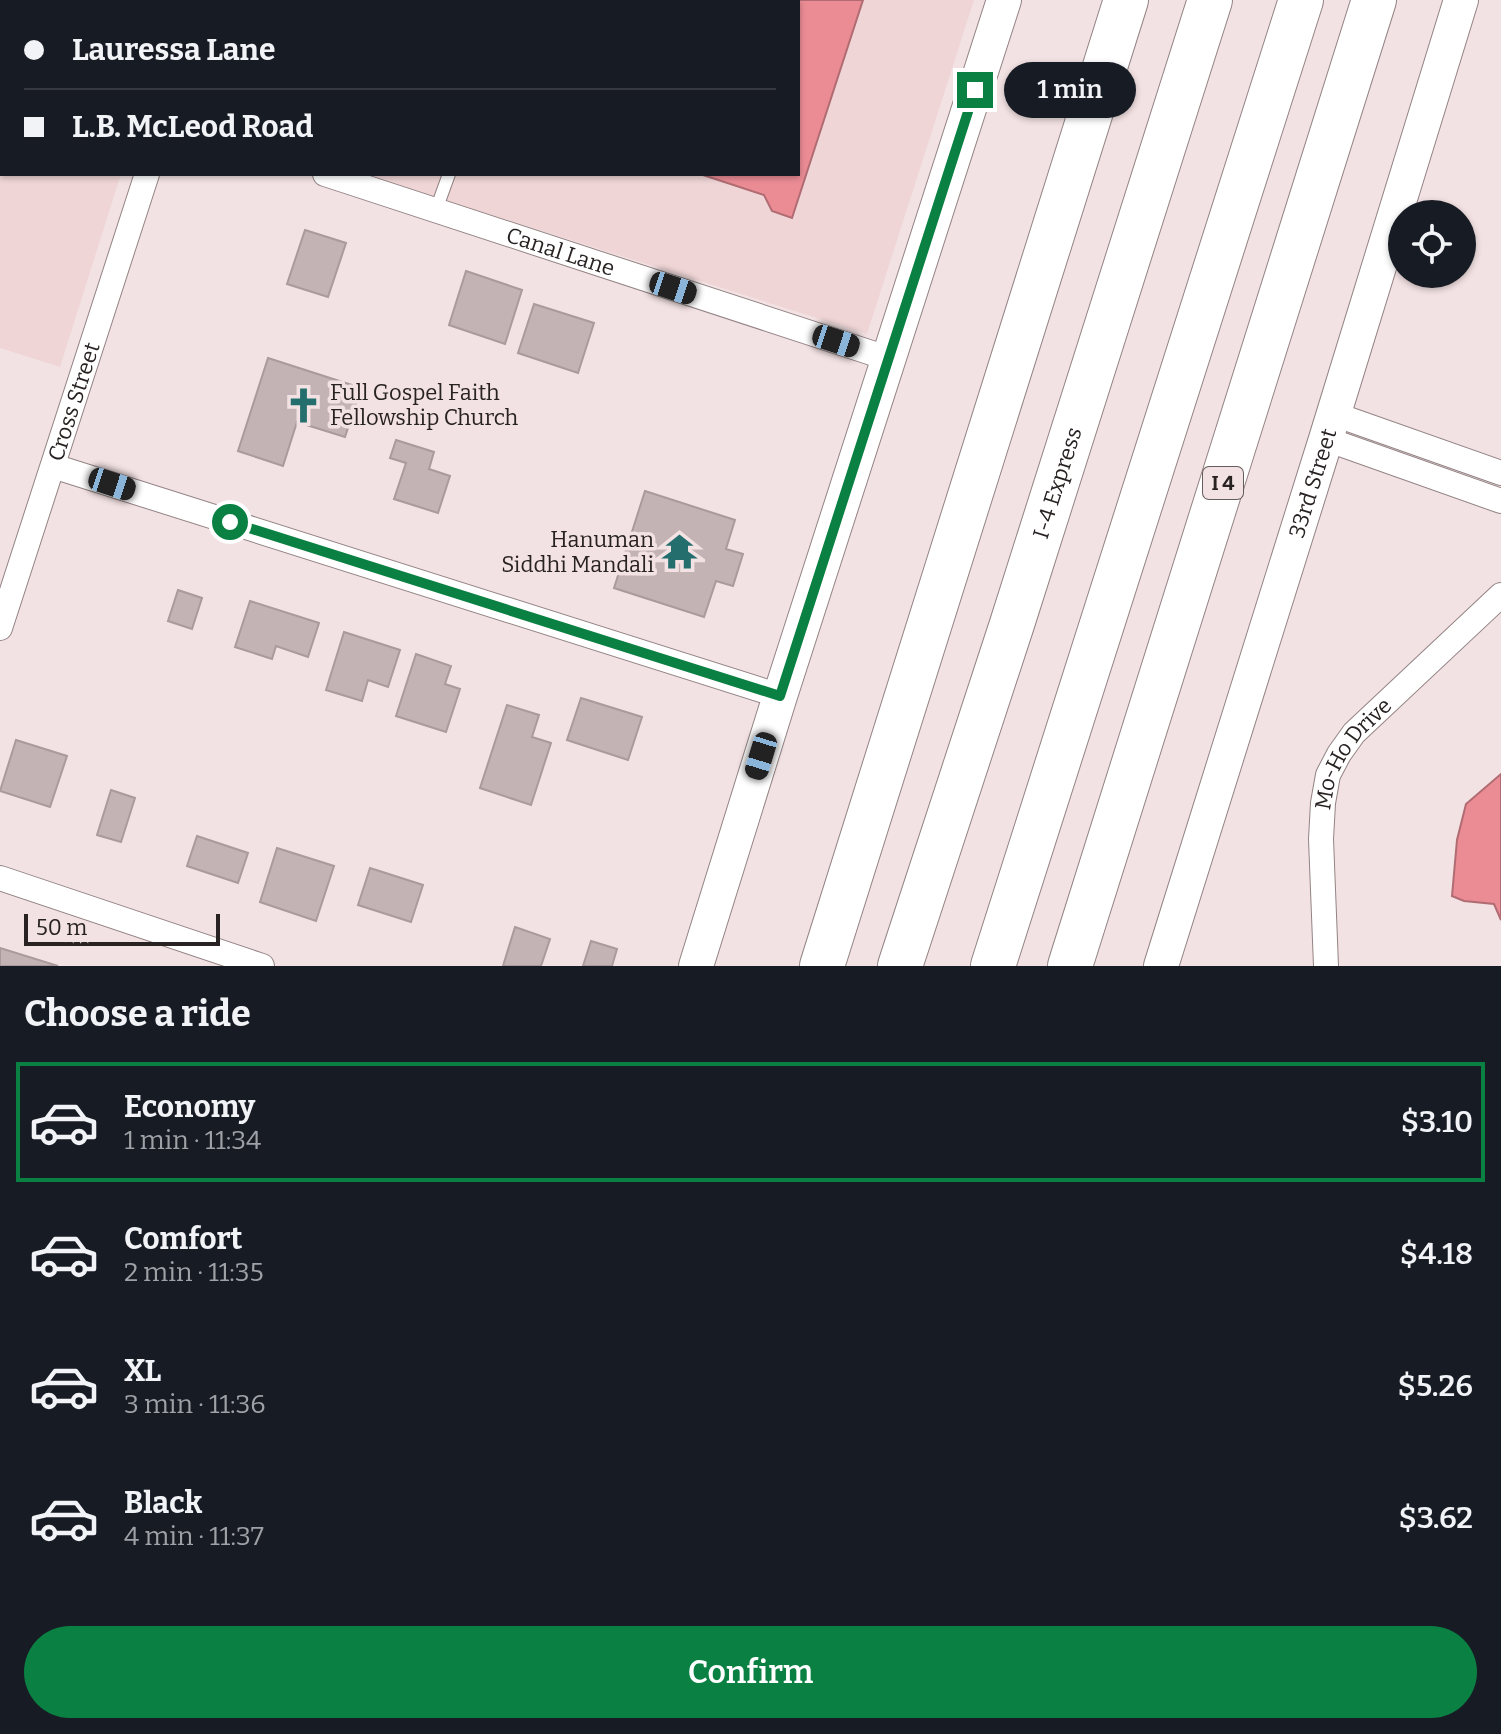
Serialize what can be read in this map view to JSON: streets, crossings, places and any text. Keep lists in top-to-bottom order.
{
  "streets": {
    "highway": ["I-4 Express", "I 4"],
    "street": [
      "Canal Lane",
      "Cross Street",
      "33rd Street",
      "Mo-Ho Drive"
    ]
  },
  "places": {
    "church": ["Full Gospel Faith Fellowship Church"],
    "temple": ["Hanuman Siddhi Mandali"]
  },
  "scale_bar": "50 m",
  "page": {
    "banner": ["Lauressa Lane", "L.B. McLeod Road"],
    "bubble": "1 min",
    "scale": "50 m",
    "heading": "Choose a ride",
    "list": [
      {
        "name": "Economy",
        "note": "1 min · 11:34",
        "value": "$3.10"
      },
      {
        "name": "Comfort",
        "note": "2 min · 11:35",
        "value": "$4.18"
      },
      {
        "name": "XL",
        "note": "3 min · 11:36",
        "value": "$5.26"
      },
      {
        "name": "Black",
        "note": "4 min · 11:37",
        "value": "$3.62"
      }
    ],
    "buttons": "Confirm"
  }
}
